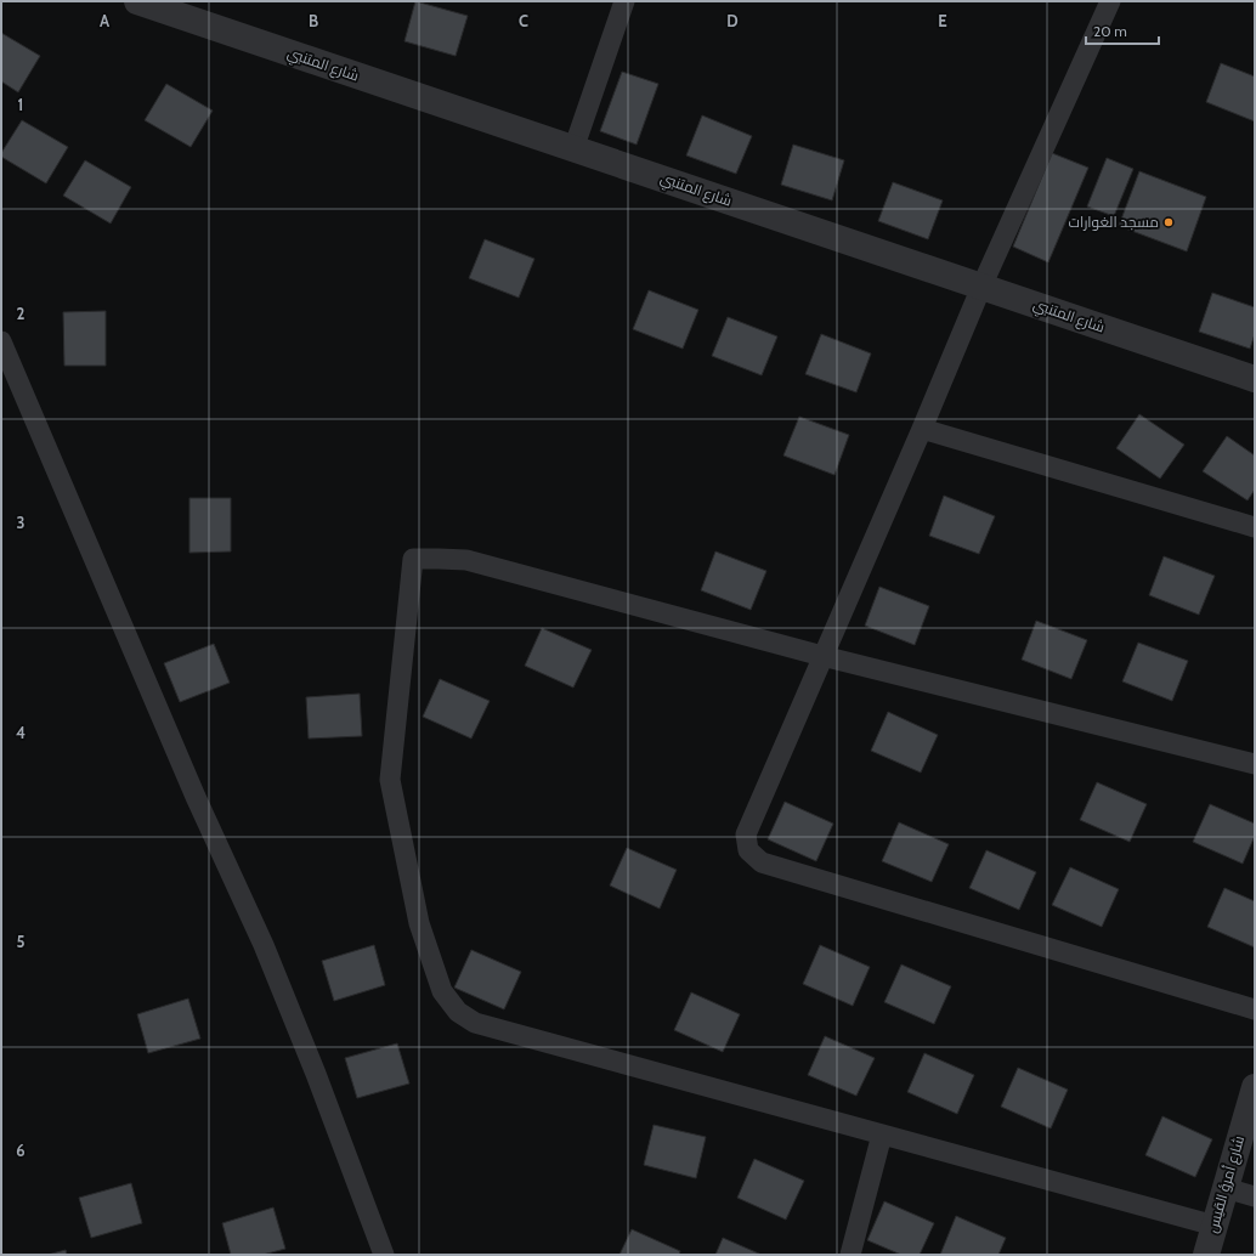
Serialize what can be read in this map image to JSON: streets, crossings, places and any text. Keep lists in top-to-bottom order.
{
  "streets": {
    "street": ["شارع المتنبي", "شارع أمرؤ القيس"]
  },
  "places": ["مسجد الغوارات"],
  "scale_bar": "20 m",
  "grid": {
    "columns": [
      "A",
      "B",
      "C",
      "D",
      "E"
    ],
    "rows": [
      "1",
      "2",
      "3",
      "4",
      "5",
      "6"
    ]
  }
}
